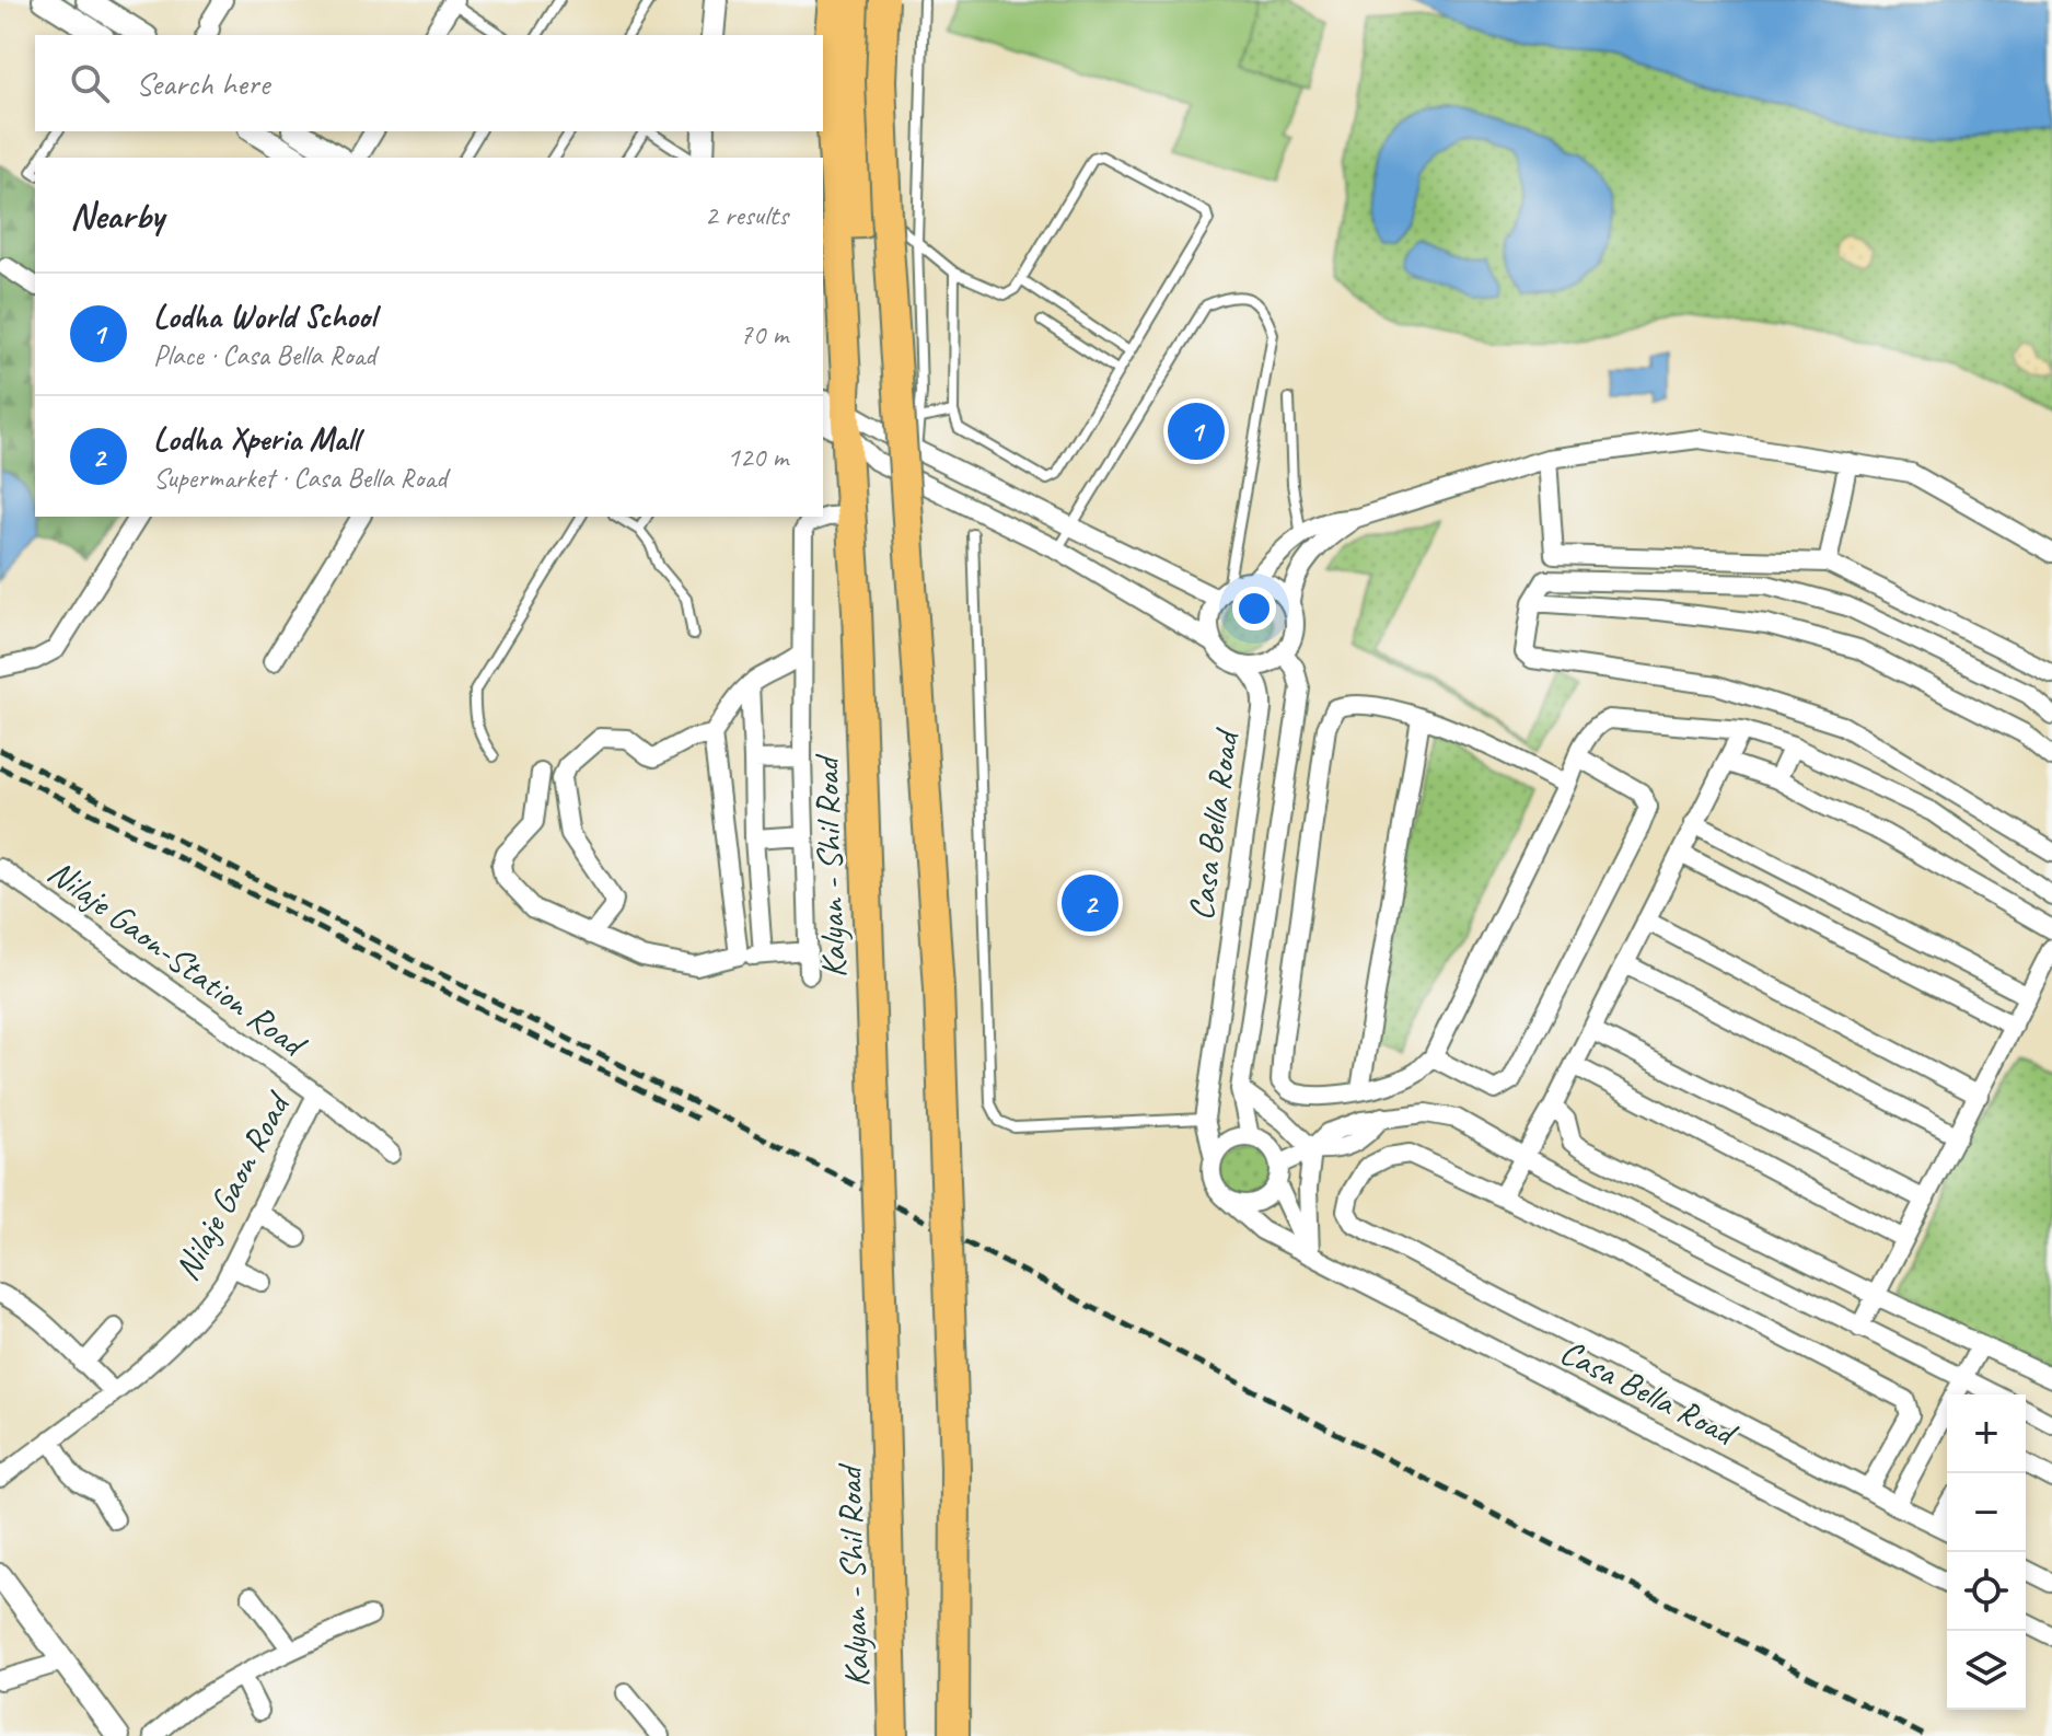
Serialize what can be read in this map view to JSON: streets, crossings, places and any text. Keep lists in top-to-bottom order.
{
  "streets": {
    "main road": ["Kalyan - Shil Road"],
    "street": ["Casa Bella Road", "Nilaje Gaon-Station Road", "Nilaje Gaon Road"]
  },
  "crossings": [
    ["Casa Bella Road", "Kalyan - Shil Road"],
    ["Nilaje Gaon-Station Road", "Nilaje Gaon Road"]
  ],
  "page": {
    "search": "Search here",
    "heading": ["Nearby", "2 results"],
    "list": [
      {
        "mark": "1",
        "name": "Lodha World School",
        "note": "Place · Casa Bella Road",
        "value": "70 m"
      },
      {
        "mark": "2",
        "name": "Lodha Xperia Mall",
        "note": "Supermarket · Casa Bella Road",
        "value": "120 m"
      }
    ],
    "pins": ["1", "2"],
    "map_buttons": ["+", "−"]
  }
}
